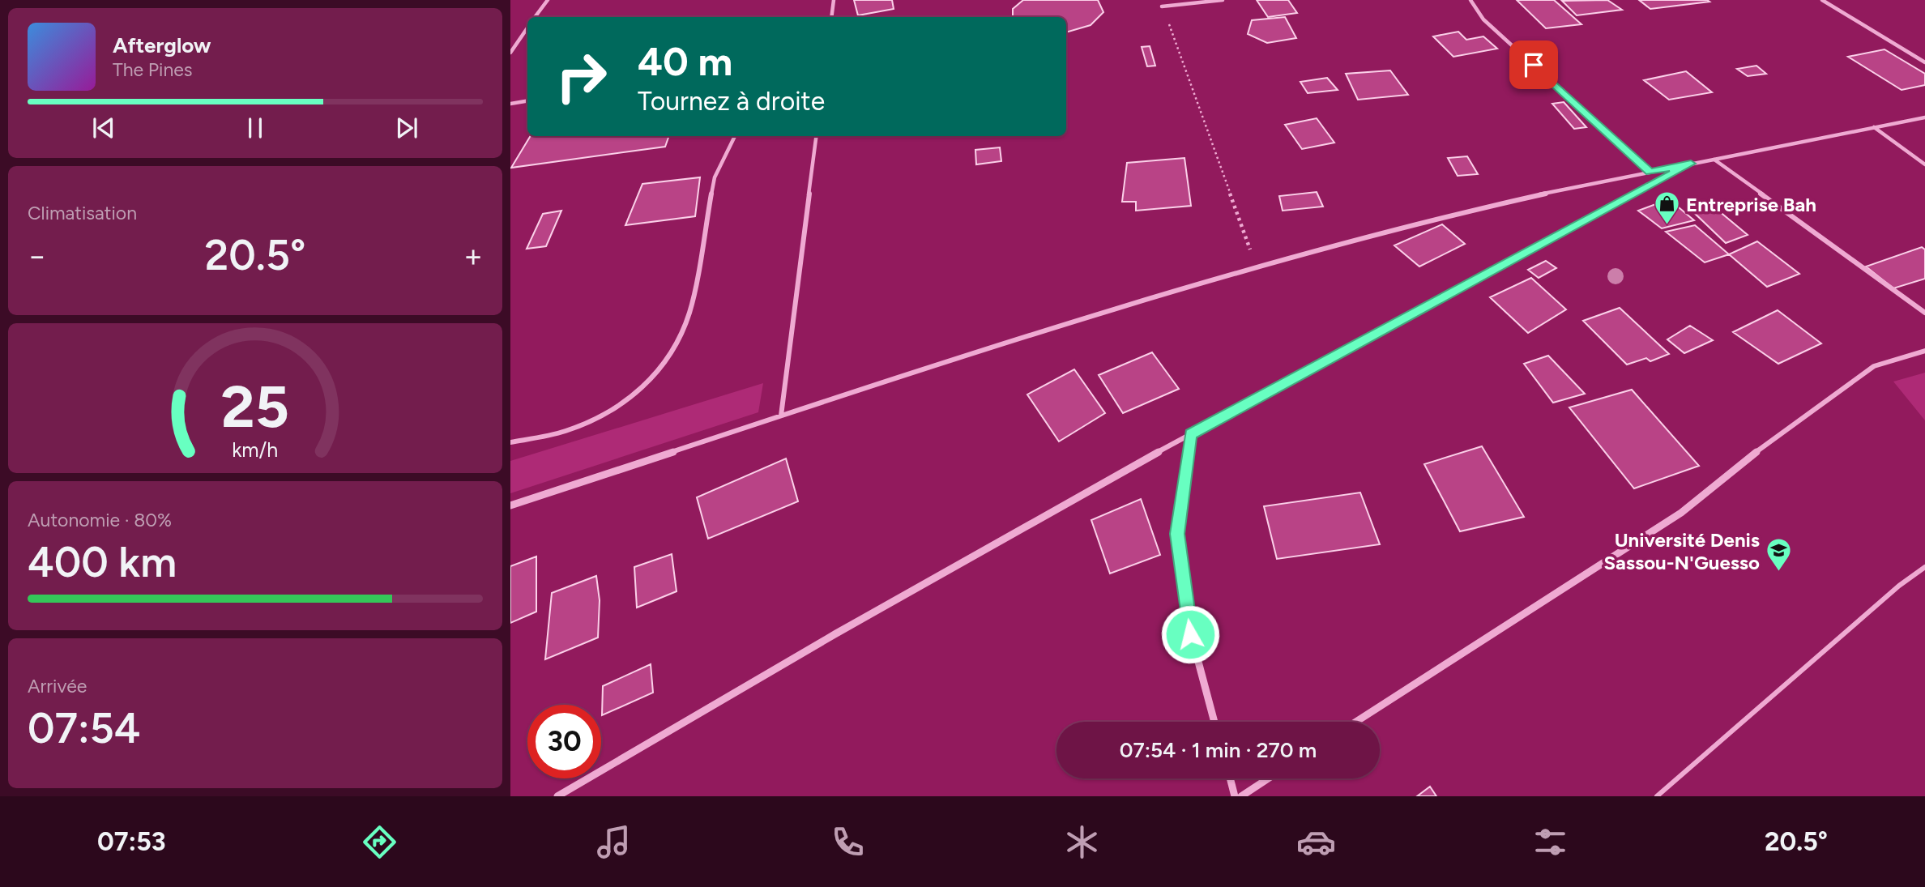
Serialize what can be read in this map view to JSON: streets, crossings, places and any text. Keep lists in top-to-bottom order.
{
  "places": {
    "shop": ["Entreprise Bah"],
    "school or university": ["Université Denis Sassou-N'Guesso"]
  },
  "page": {
    "turn": ["40 m", "Tournez à droite"],
    "song": ["Afterglow", "The Pines"],
    "tile": [
      "Climatisation",
      ["Autonomie · 80%", "400 km"],
      ["Arrivée", "07:54"]
    ],
    "heat": ["−", "20.5°", "+"],
    "limit": "30",
    "trip": "07:54 · 1 min · 270 m",
    "tabs": ["07:53", "20.5°"],
    "gauge": ["25", "km/h"]
  }
}
